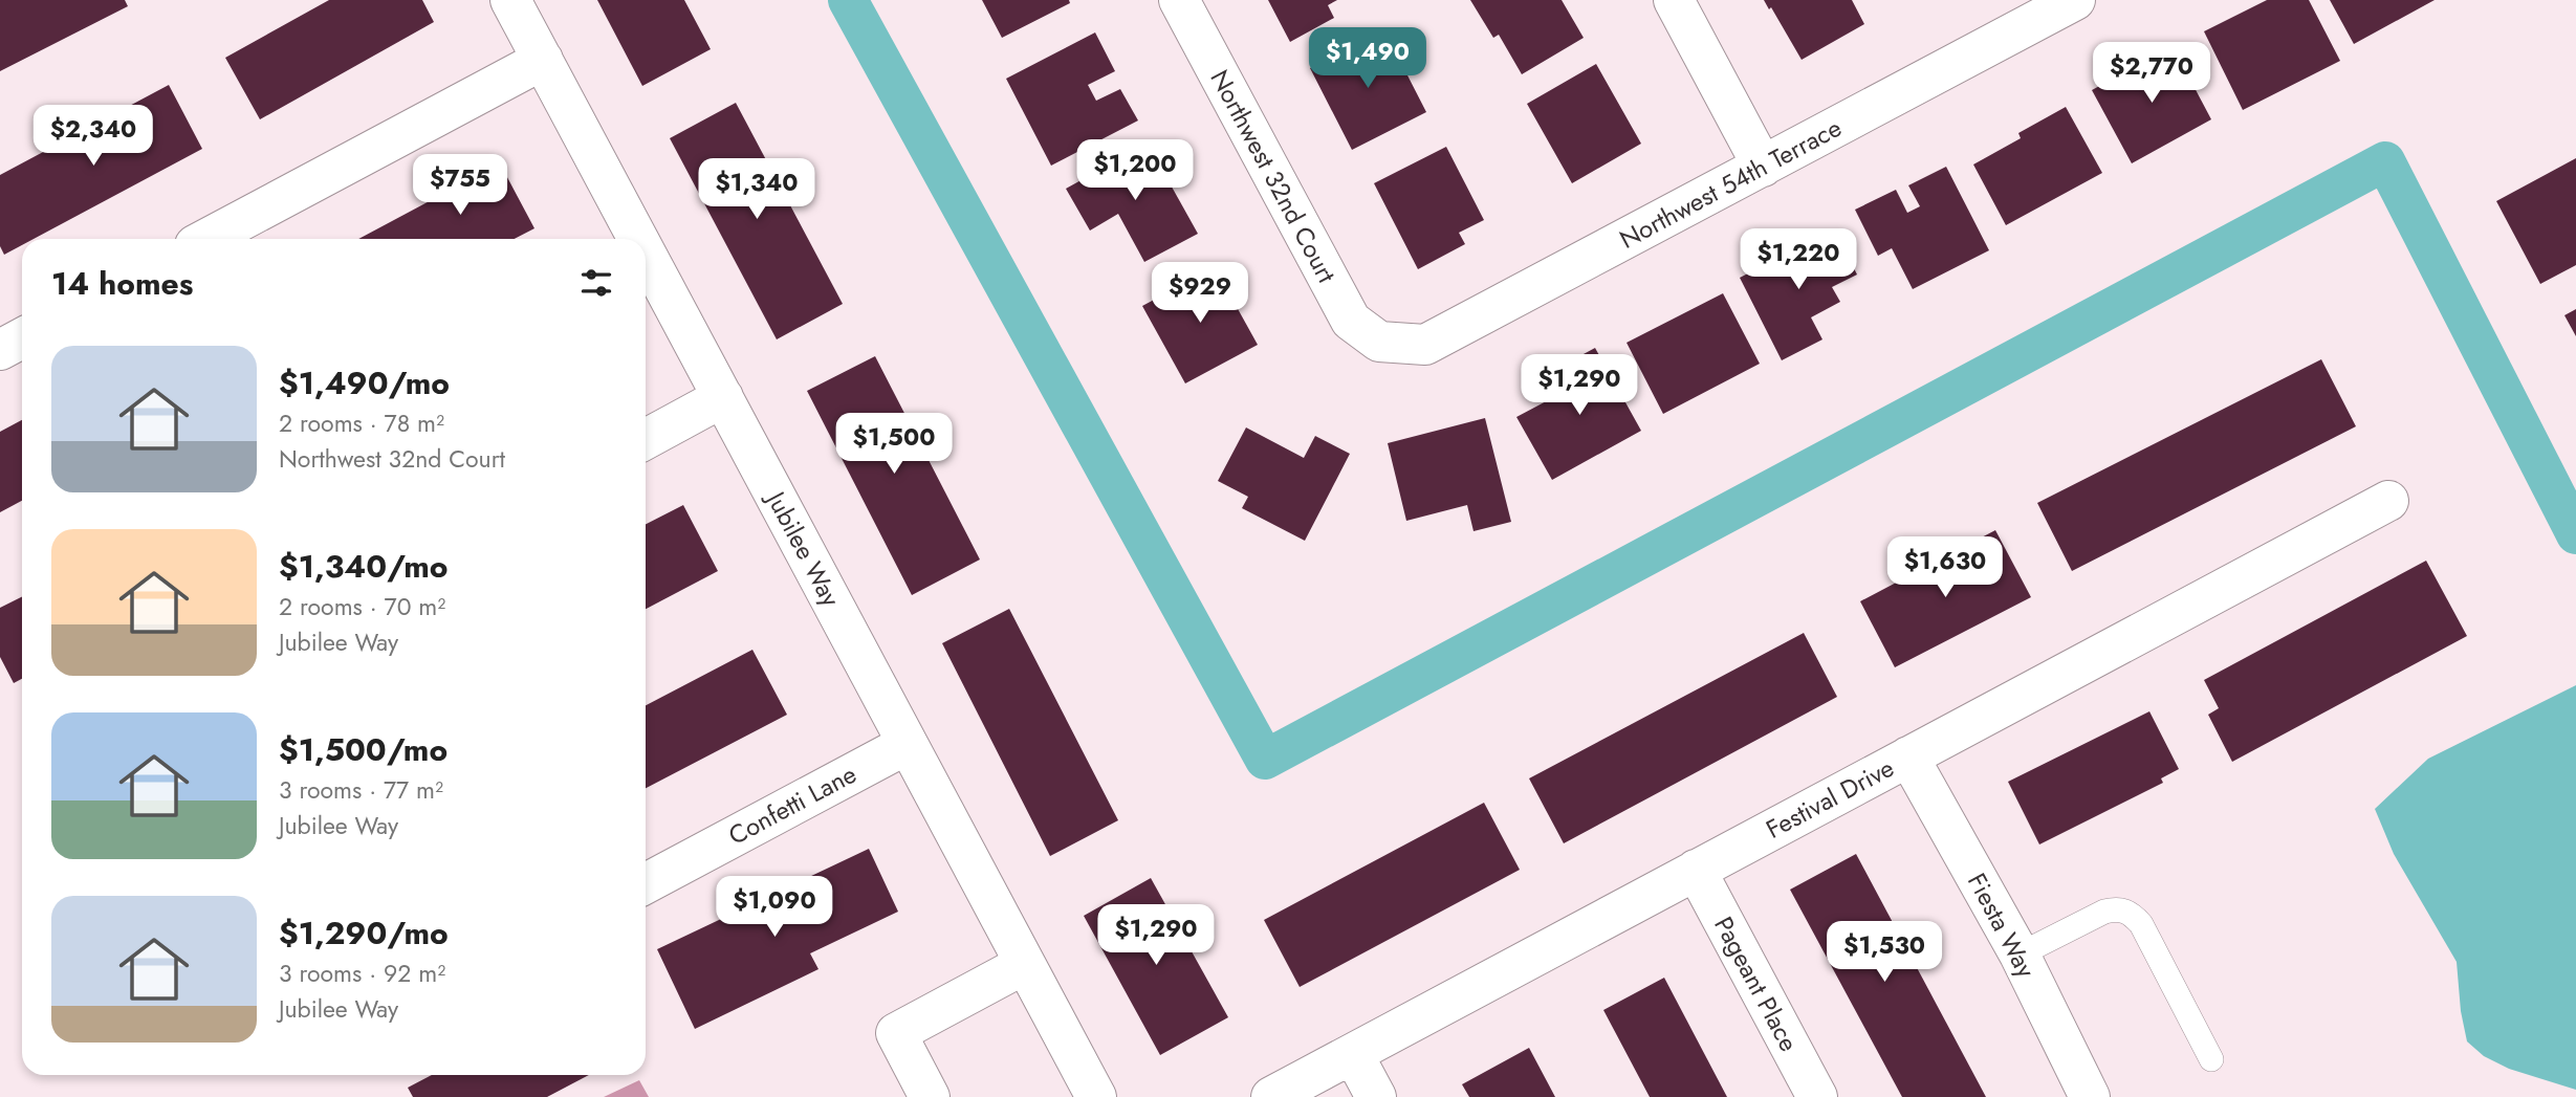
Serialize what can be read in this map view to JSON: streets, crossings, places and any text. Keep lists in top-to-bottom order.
{
  "streets": {
    "street": [
      "Northwest 32nd Court",
      "Northwest 54th Terrace",
      "Jubilee Way",
      "Festival Drive",
      "Confetti Lane",
      "Fiesta Way",
      "Pageant Place"
    ]
  },
  "crossings": [
    ["Northwest 32nd Court", "Northwest 54th Terrace"],
    ["Jubilee Way", "Confetti Lane"],
    ["Festival Drive", "Fiesta Way"],
    ["Festival Drive", "Pageant Place"]
  ],
  "page": {
    "price": [
      "$1,490",
      "$2,770",
      "$2,340",
      "$1,200",
      "$755",
      "$1,340",
      "$1,220",
      "$929",
      "$1,290",
      "$1,500",
      "$1,630",
      "$1,090",
      "$1,290",
      "$1,530"
    ],
    "heading": "14 homes",
    "list": [
      {
        "name": "$1,490/mo",
        "note": "2 rooms · 78 m² · Northwest 32nd Court"
      },
      {
        "name": "$1,340/mo",
        "note": "2 rooms · 70 m² · Jubilee Way"
      },
      {
        "name": "$1,500/mo",
        "note": "3 rooms · 77 m² · Jubilee Way"
      },
      {
        "name": "$1,290/mo",
        "note": "3 rooms · 92 m² · Jubilee Way"
      }
    ]
  }
}
